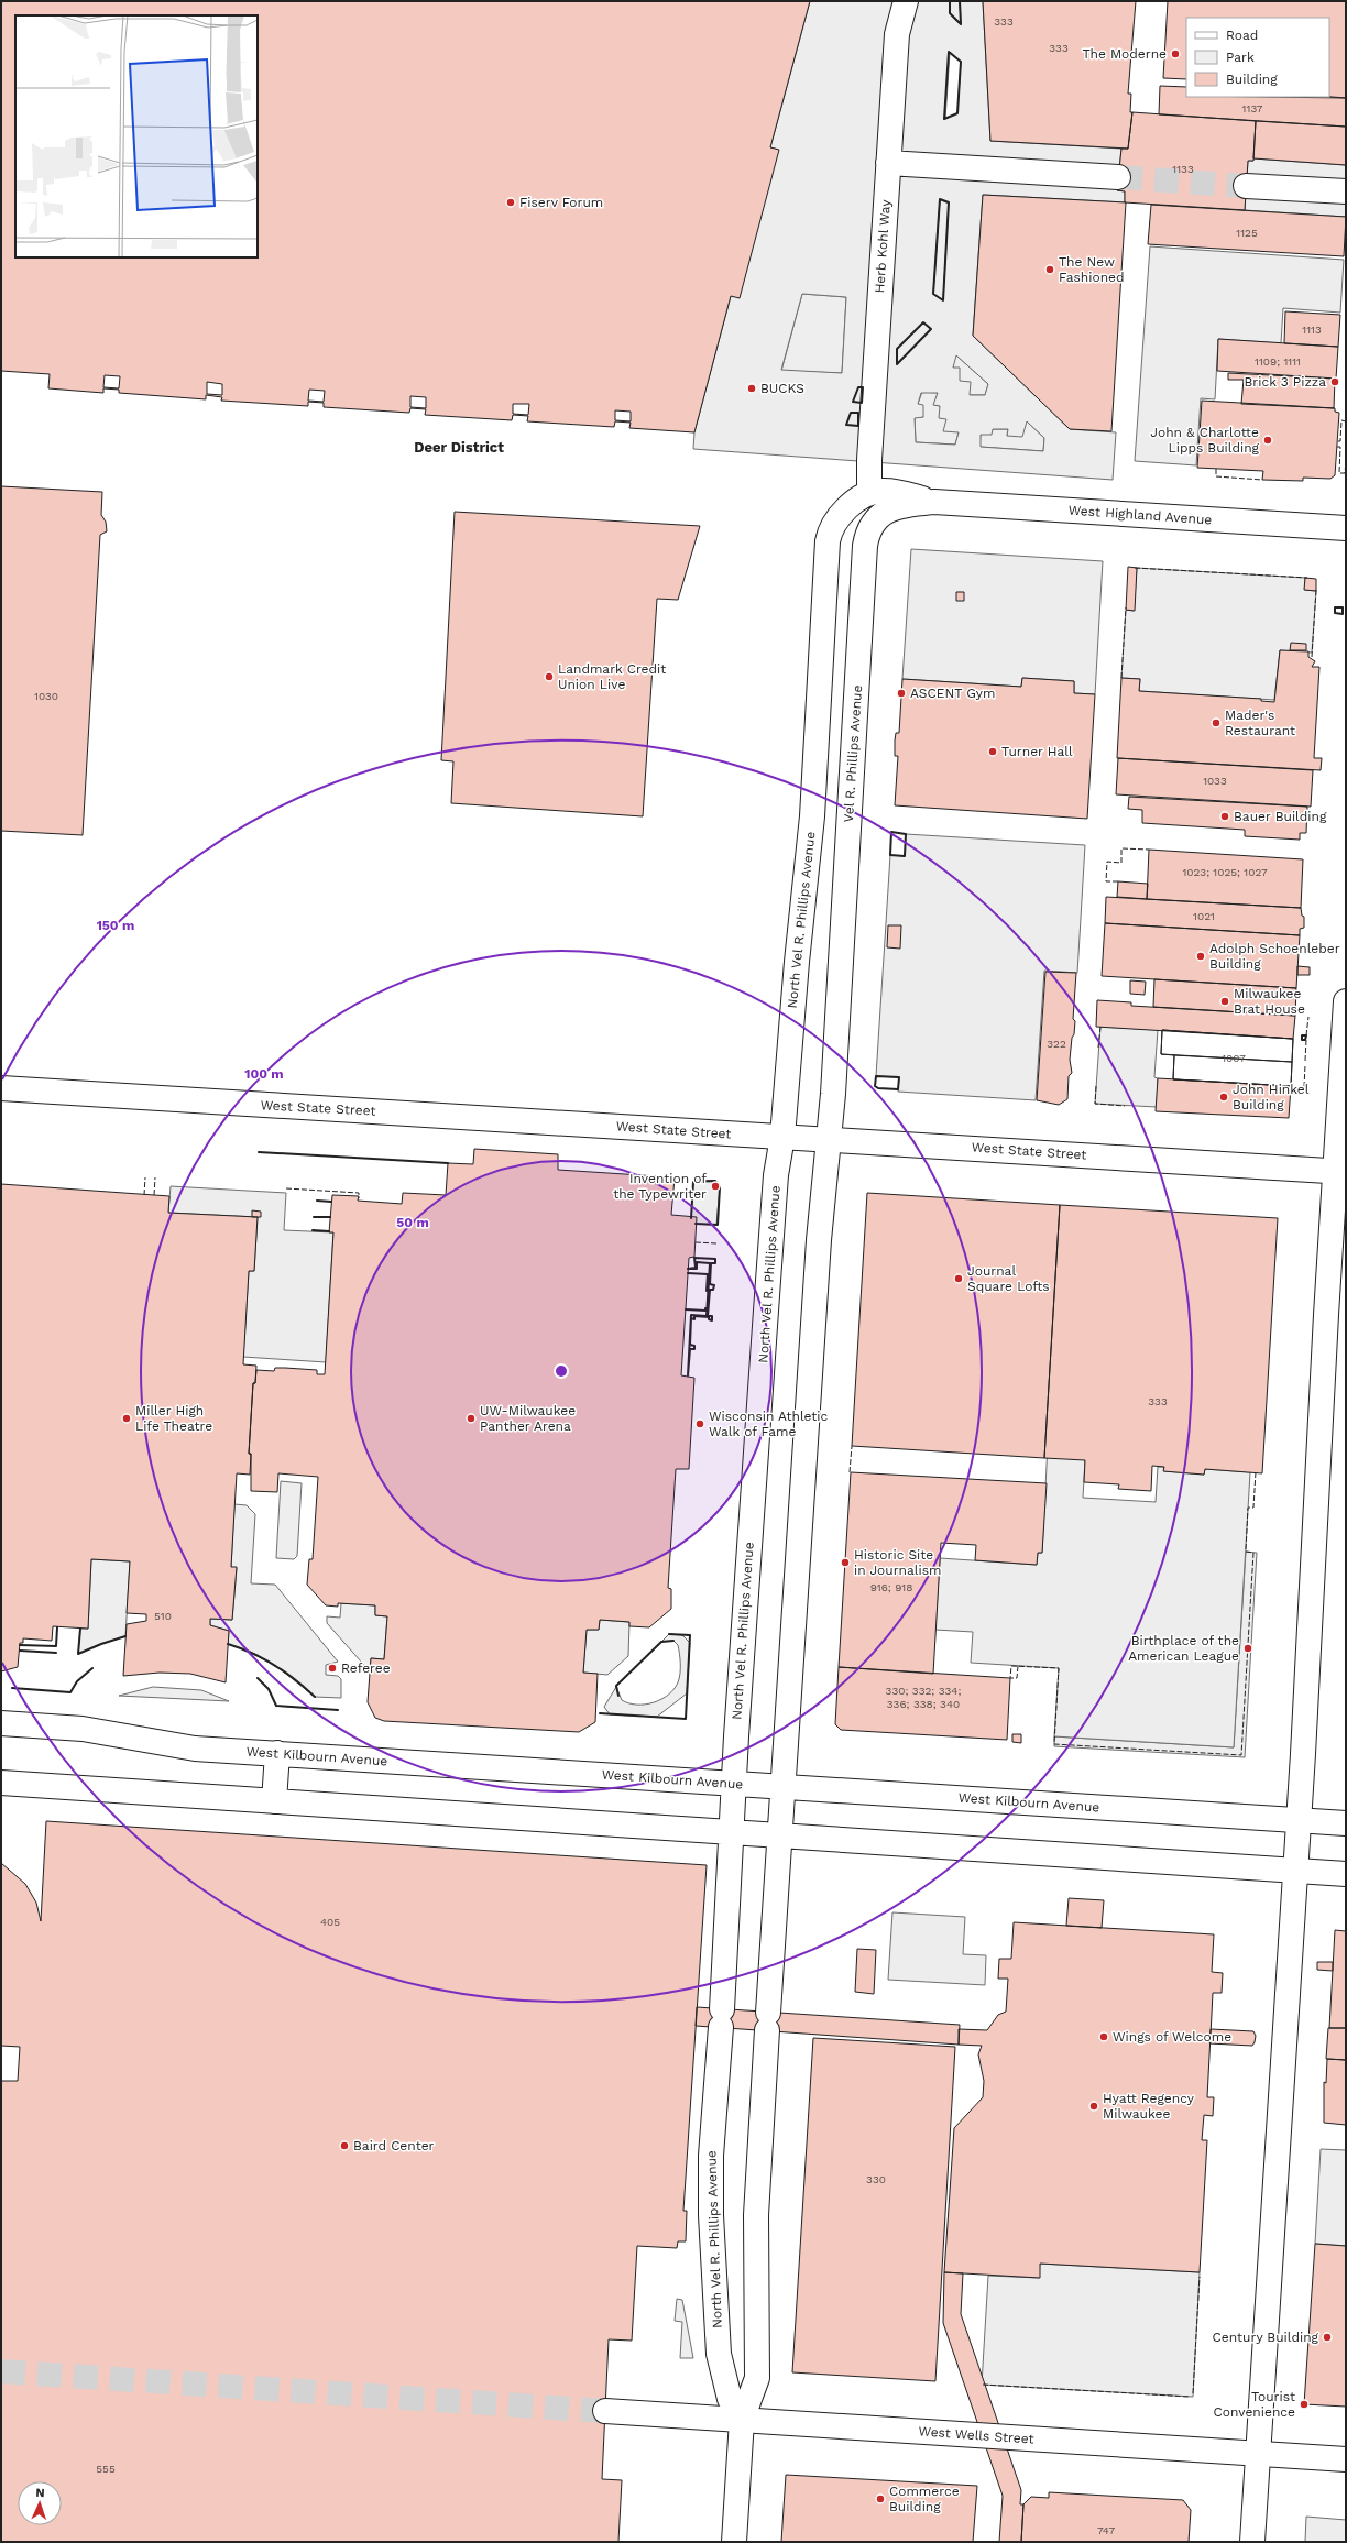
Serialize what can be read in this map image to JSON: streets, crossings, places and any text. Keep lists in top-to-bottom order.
{
  "streets": {
    "street": [
      "Herb Kohl Way",
      "West Highland Avenue",
      "Vel R. Phillips Avenue",
      "North Vel R. Phillips Avenue",
      "West State Street",
      "West Kilbourn Avenue",
      "West Wells Street"
    ]
  },
  "crossings": [
    ["Herb Kohl Way", "West Highland Avenue"],
    ["Herb Kohl Way", "North Vel R. Phillips Avenue"],
    ["West Highland Avenue", "Vel R. Phillips Avenue"],
    ["West Highland Avenue", "North Vel R. Phillips Avenue"],
    ["Vel R. Phillips Avenue", "West State Street"],
    ["North Vel R. Phillips Avenue", "West State Street"],
    ["North Vel R. Phillips Avenue", "West Kilbourn Avenue"],
    ["North Vel R. Phillips Avenue", "West Wells Street"]
  ],
  "districts": ["Deer District"],
  "places": [
    "The Moderne",
    "Fiserv Forum",
    "The New Fashioned",
    "Brick 3 Pizza",
    "BUCKS",
    "John & Charlotte Lipps Building",
    "Landmark Credit Union Live",
    "ASCENT Gym",
    "Mader's Restaurant",
    "Turner Hall",
    "Bauer Building",
    "Adolph Schoenleber Building",
    "Milwaukee Brat House",
    "John Hinkel Building",
    "Invention of the Typewriter",
    "Journal Square Lofts",
    "Miller High Life Theatre",
    "UW-Milwaukee Panther Arena",
    "Wisconsin Athletic Walk of Fame",
    "Historic Site in Journalism",
    "Birthplace of the American League",
    "Referee",
    "Wings of Welcome",
    "Hyatt Regency Milwaukee",
    "Baird Center",
    "Century Building",
    "Tourist Convenience",
    "Commerce Building"
  ],
  "house_numbers": [
    "333",
    "333",
    "1137",
    "1133",
    "1125",
    "1113",
    "1109; 1111",
    "1030",
    "1033",
    "1023; 1025; 1027",
    "1021",
    "322",
    "1007",
    "333",
    "916; 918",
    "510",
    "330; 332; 334; 336; 338; 340",
    "405",
    "330",
    "555",
    "747"
  ],
  "legend": ["Road", "Park", "Building"],
  "north": "top",
  "rings": ["150 m", "100 m", "50 m"]
}
